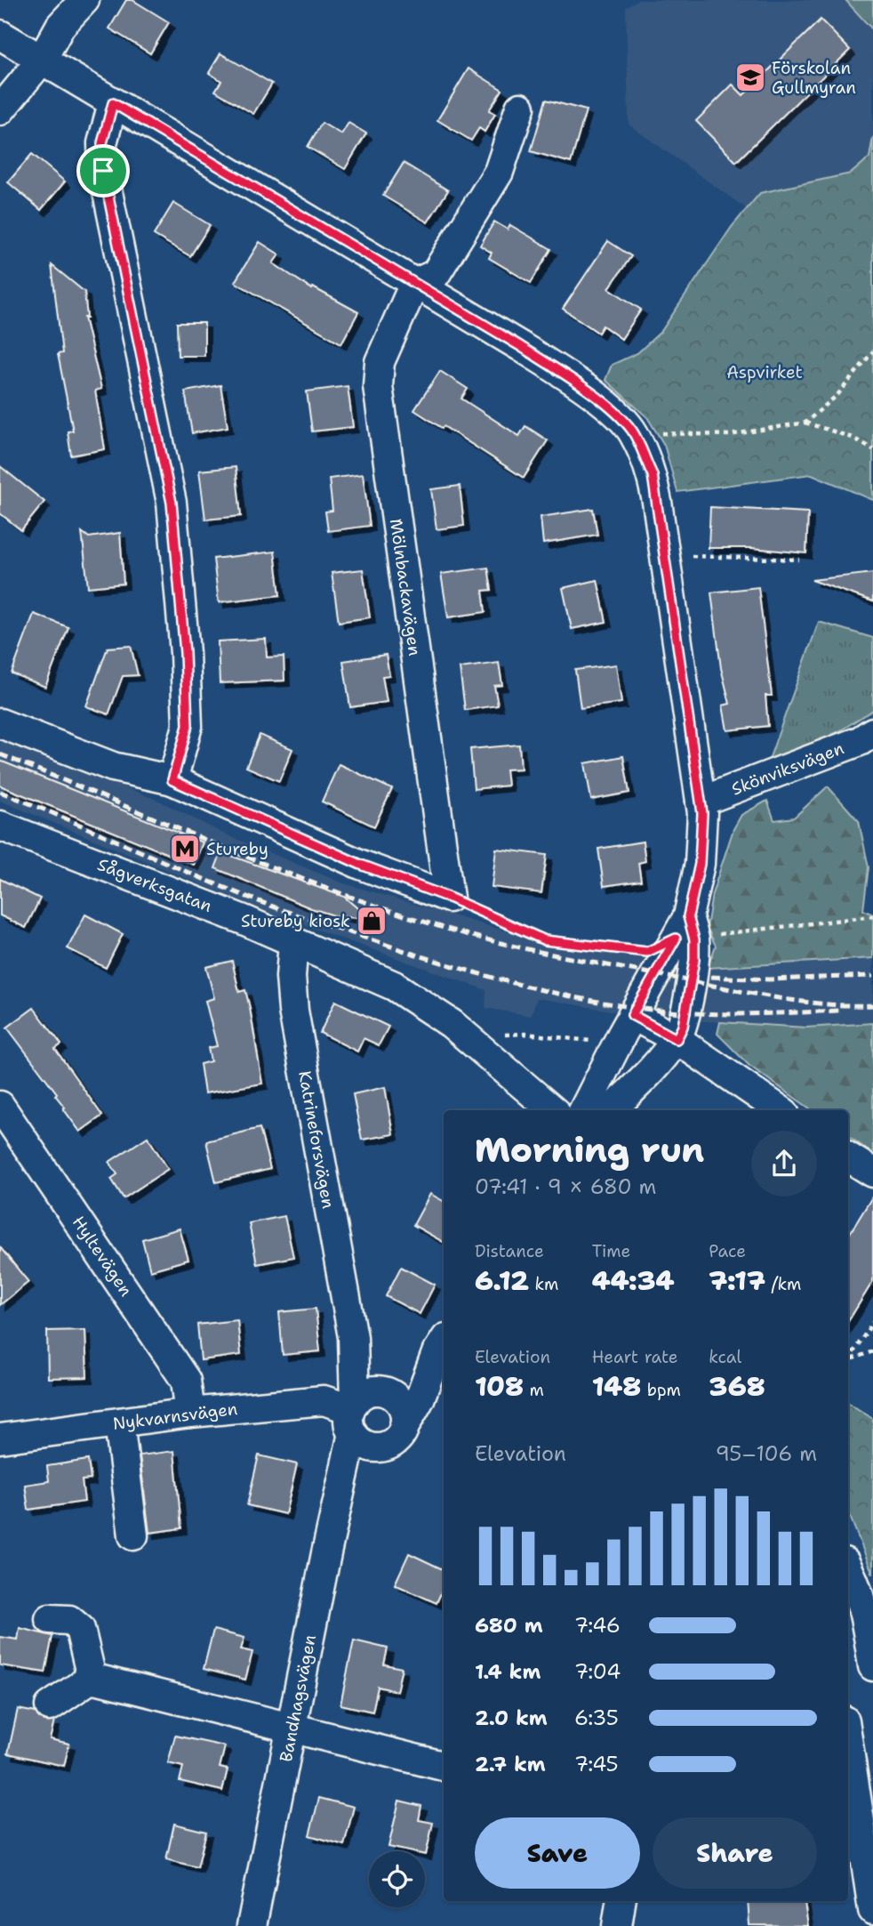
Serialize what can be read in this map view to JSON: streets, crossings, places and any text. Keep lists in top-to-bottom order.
{
  "streets": {
    "street": [
      "Mölnbackavägen",
      "Skönviksvägen",
      "Sågverksgatan",
      "Katrineforsvägen",
      "Hyltevägen",
      "Nykvarnsvägen",
      "Bandhagsvägen"
    ]
  },
  "crossings": [
    ["Sågverksgatan", "Katrineforsvägen"],
    ["Katrineforsvägen", "Nykvarnsvägen"],
    ["Katrineforsvägen", "Bandhagsvägen"],
    ["Hyltevägen", "Nykvarnsvägen"],
    ["Nykvarnsvägen", "Bandhagsvägen"]
  ],
  "parks": ["Aspvirket"],
  "places": {
    "school or university": ["Förskolan Gullmyran"],
    "metro station": ["Stureby"],
    "shop": ["Stureby kiosk"]
  },
  "page": {
    "heading": ["Morning run", "07:41 · 9 × 680 m"],
    "stats": [
      ["Distance", "6.12 km"],
      ["Time", "44:34"],
      ["Pace", "7:17 /km"],
      ["Elevation", "108 m"],
      ["Heart rate", "148 bpm"],
      ["kcal", "368"]
    ],
    "chart": ["Elevation", "95–106 m"],
    "list": [
      {
        "name": "680 m",
        "note": "7:46"
      },
      {
        "name": "1.4 km",
        "note": "7:04"
      },
      {
        "name": "2.0 km",
        "note": "6:35"
      },
      {
        "name": "2.7 km",
        "note": "7:45"
      }
    ],
    "buttons": ["Save", "Share"]
  }
}
